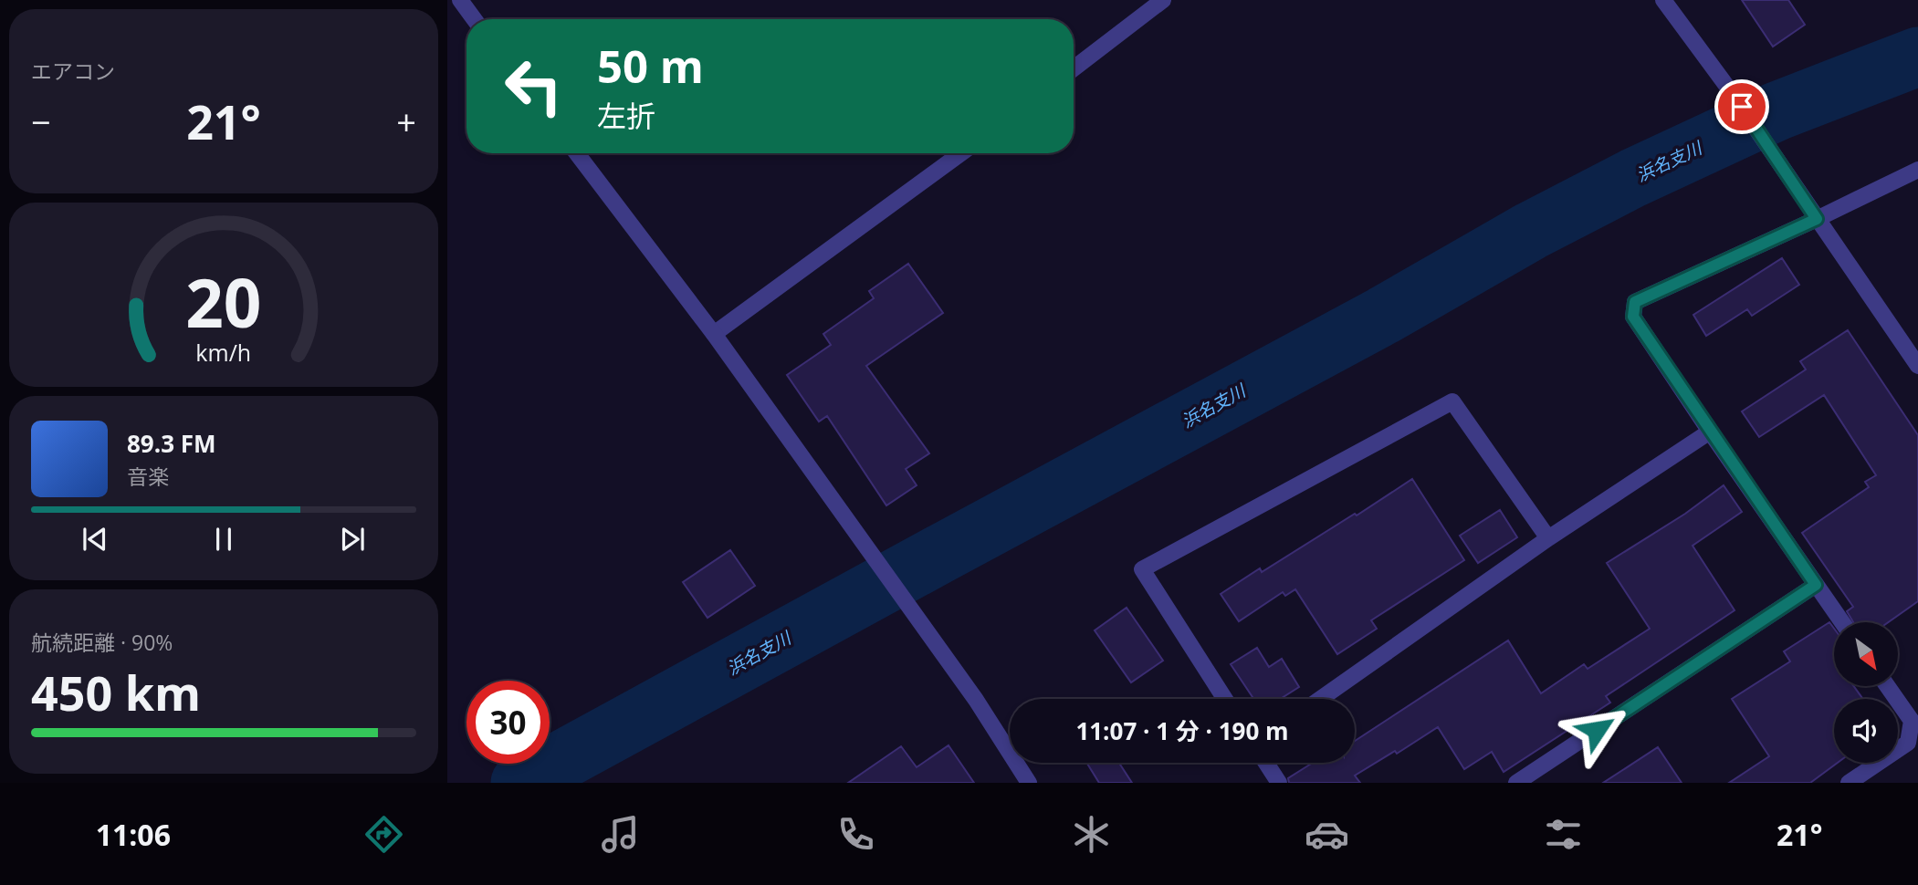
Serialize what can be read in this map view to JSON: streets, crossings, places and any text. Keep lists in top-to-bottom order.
{
  "water": ["浜名支川"],
  "north": "bottom right",
  "page": {
    "tile": [
      "エアコン",
      ["航続距離 · 90%", "450 km"]
    ],
    "turn": ["50 m", "左折"],
    "heat": ["−", "21°", "+"],
    "song": ["89.3 FM", "音楽"],
    "limit": "30",
    "trip": "11:07 · 1 分 · 190 m",
    "tabs": ["11:06", "21°"],
    "gauge": ["20", "km/h"]
  }
}
